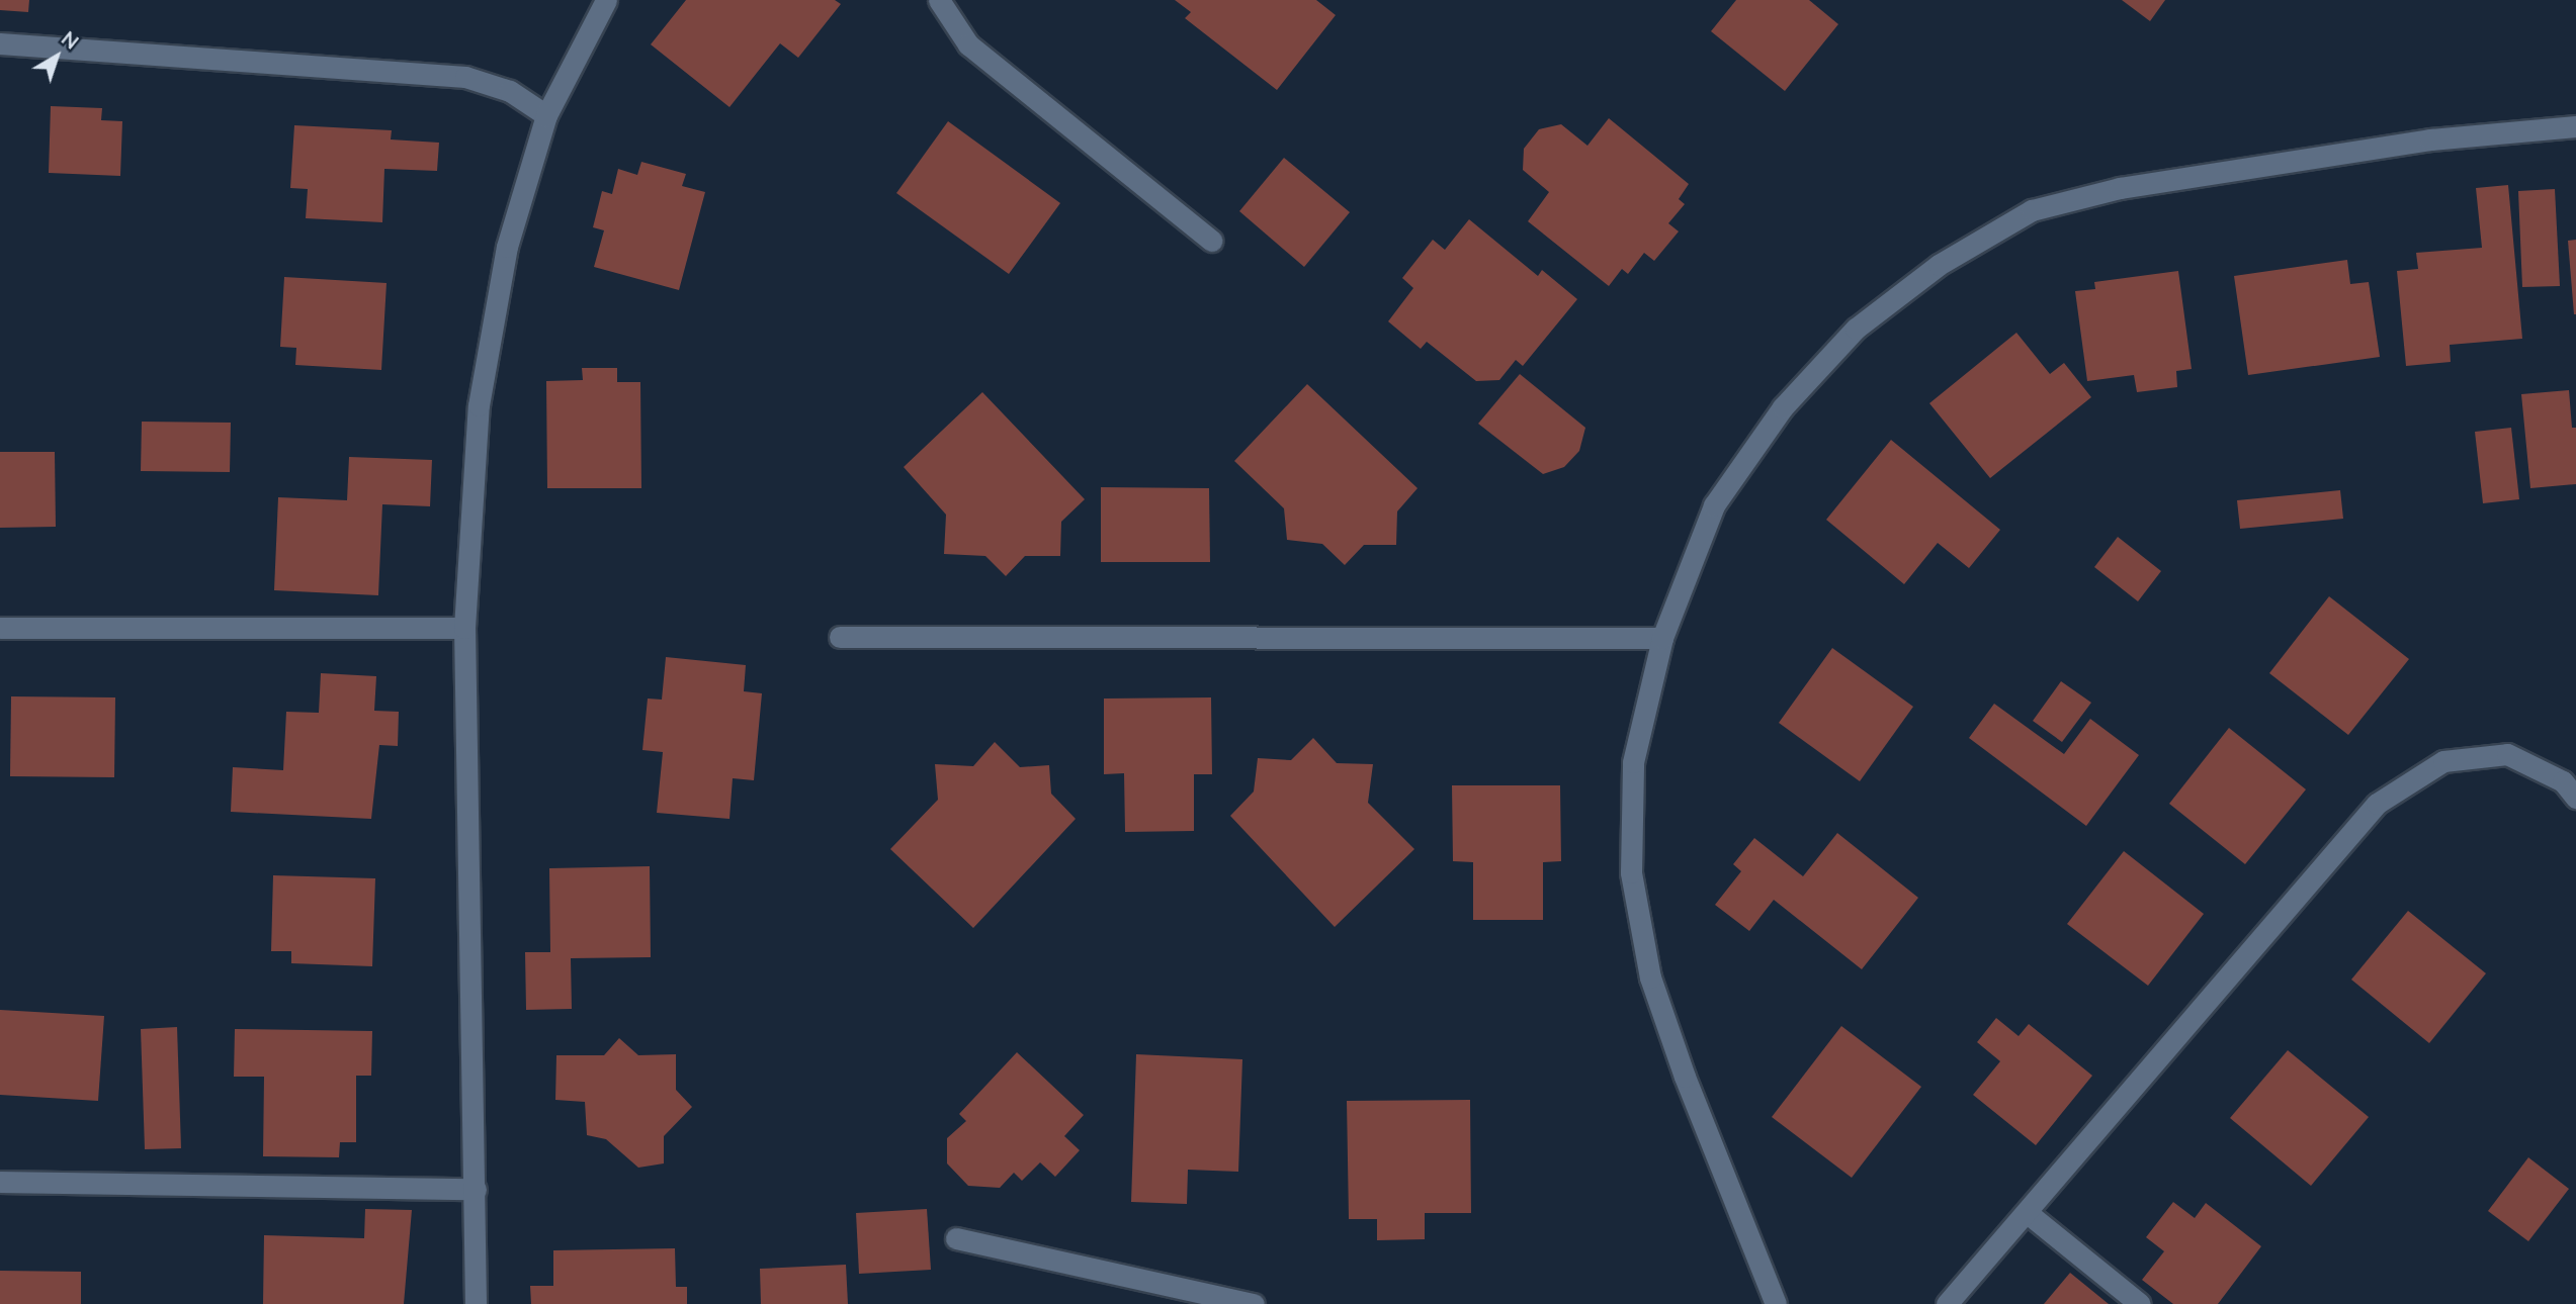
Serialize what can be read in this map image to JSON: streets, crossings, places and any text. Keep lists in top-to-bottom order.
{
  "north": "top right"
}
